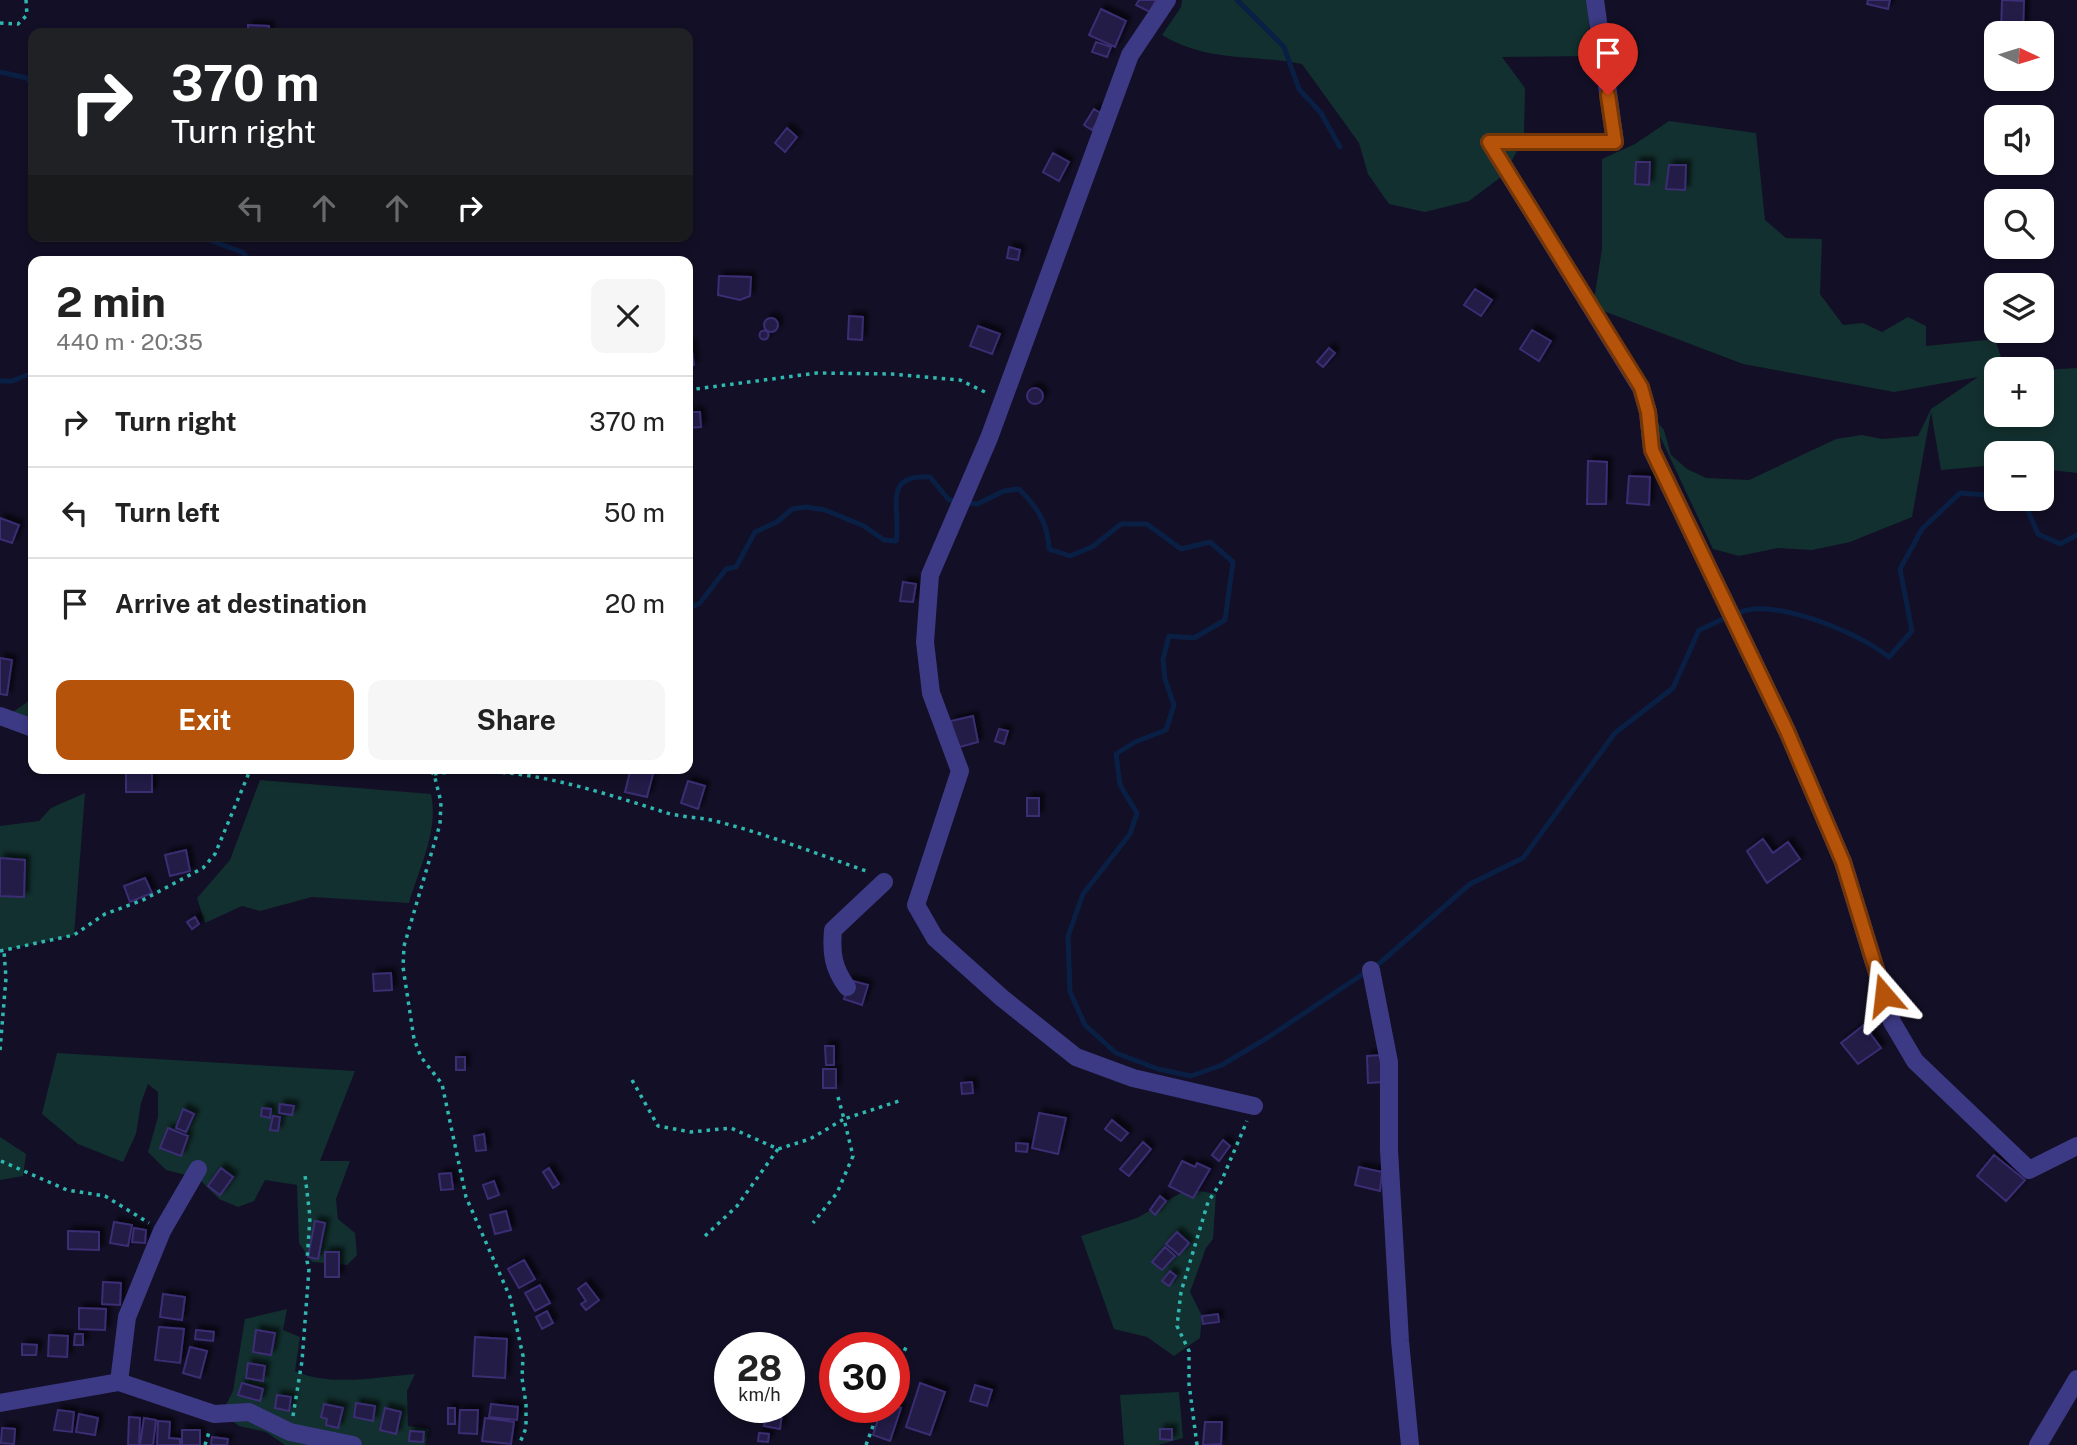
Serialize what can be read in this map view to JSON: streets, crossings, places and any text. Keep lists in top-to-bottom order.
{
  "north": "right",
  "page": {
    "map_buttons": ["+", "−"],
    "turn": ["370 m", "Turn right"],
    "heading": ["2 min", "440 m · 20:35"],
    "list": [
      {
        "name": "Turn right",
        "value": "370 m"
      },
      {
        "name": "Turn left",
        "value": "50 m"
      },
      {
        "name": "Arrive at destination",
        "value": "20 m"
      }
    ],
    "buttons": ["Exit", "Share"],
    "speed": "28 km/h",
    "limit": "30"
  }
}
